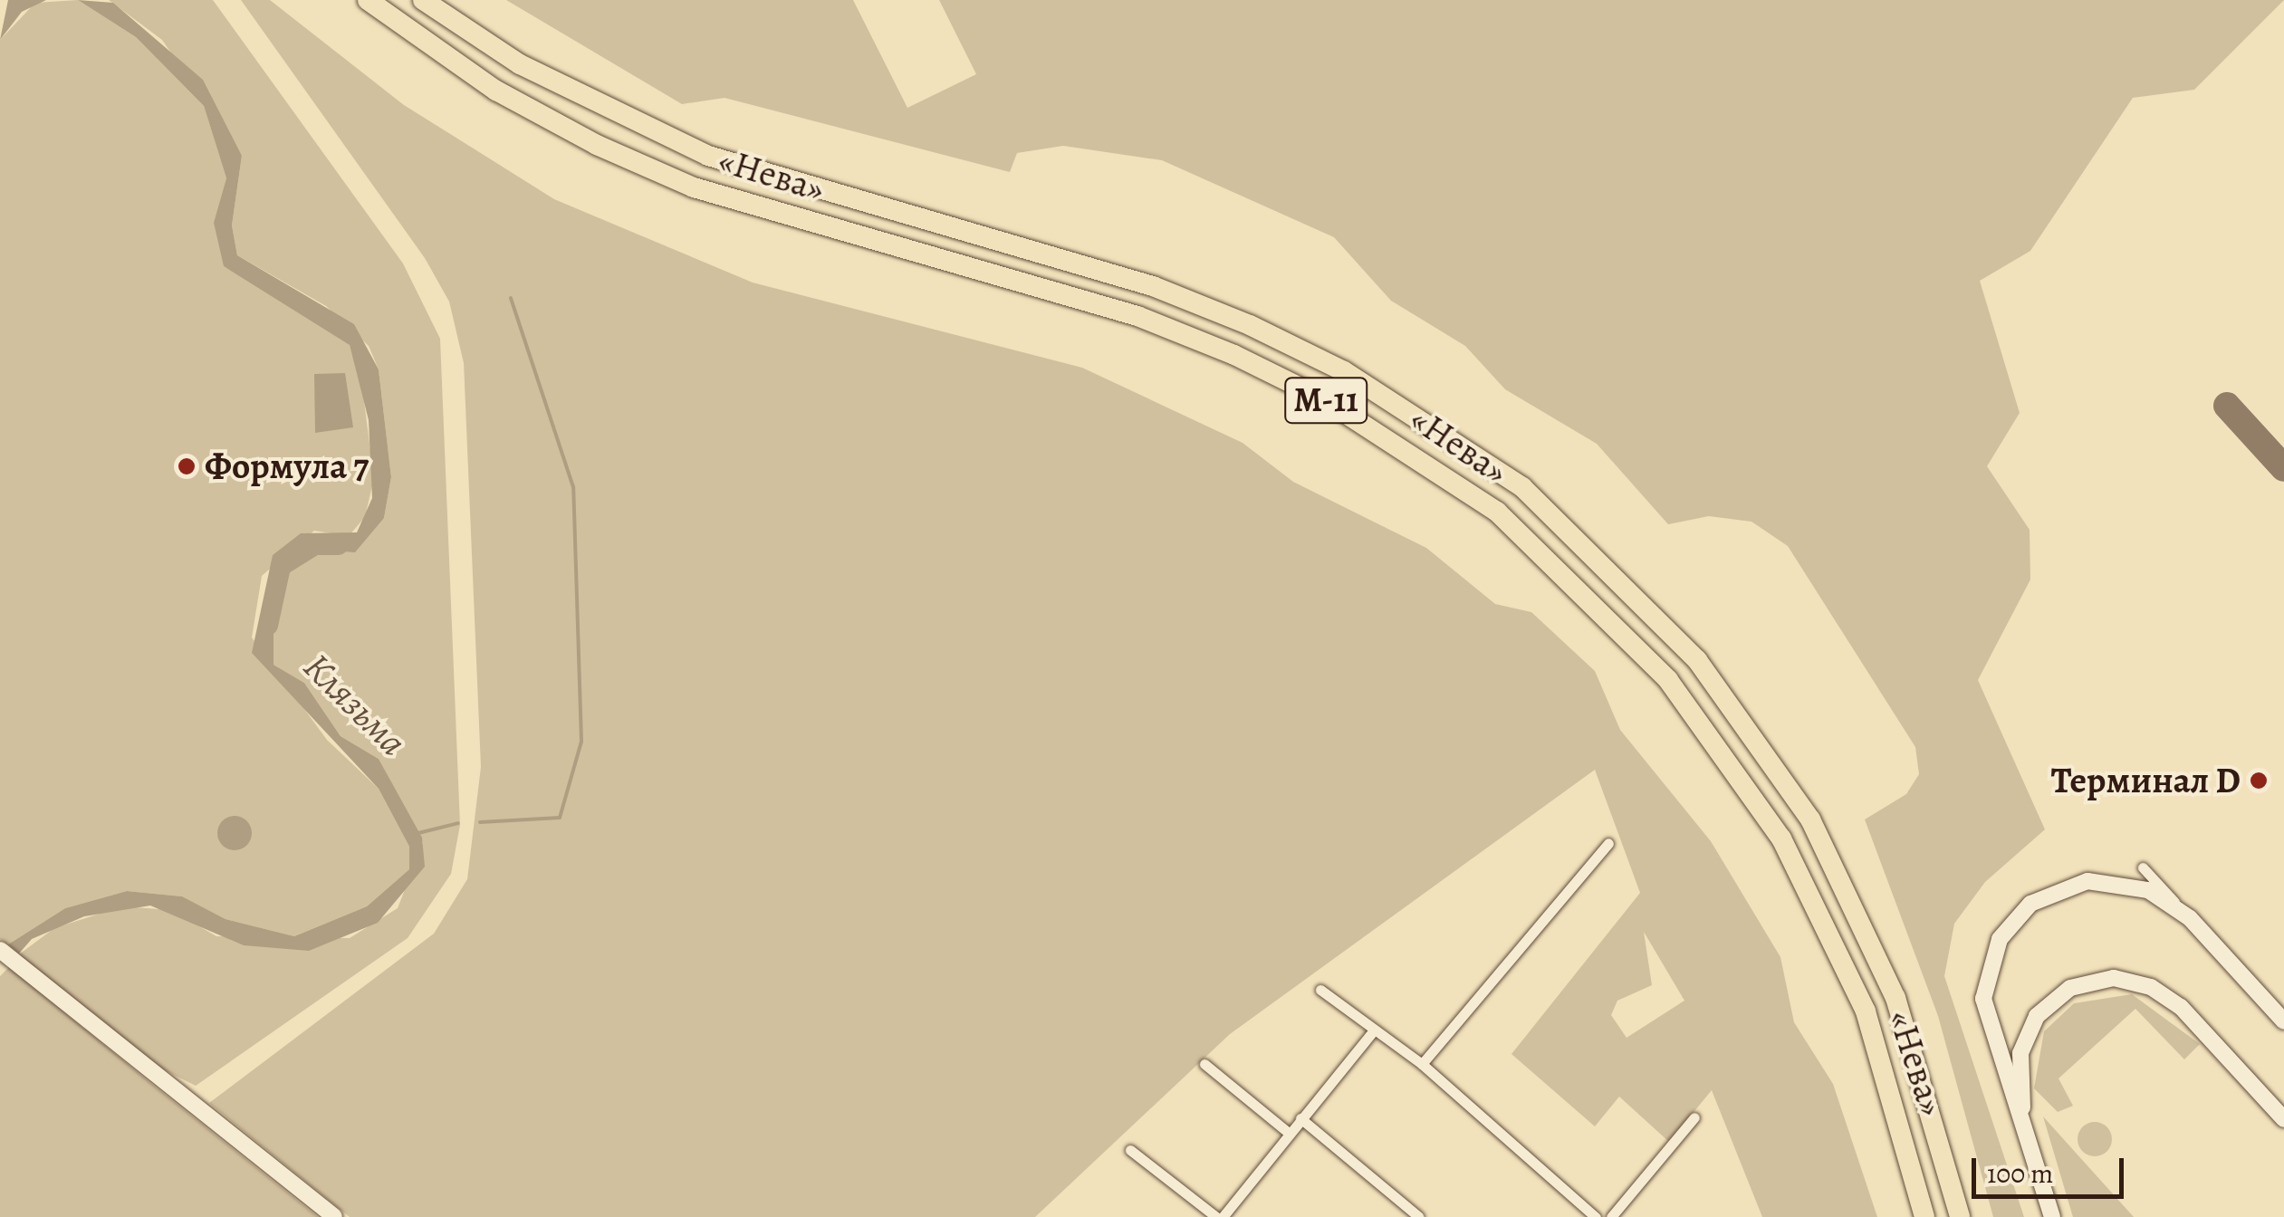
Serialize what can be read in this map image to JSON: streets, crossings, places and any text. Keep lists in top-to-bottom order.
{
  "streets": {
    "highway": ["«Нева»", "М-11"]
  },
  "water": ["Клязьма"],
  "places": ["Формула 7", "Терминал D"],
  "scale_bar": "100 m"
}
